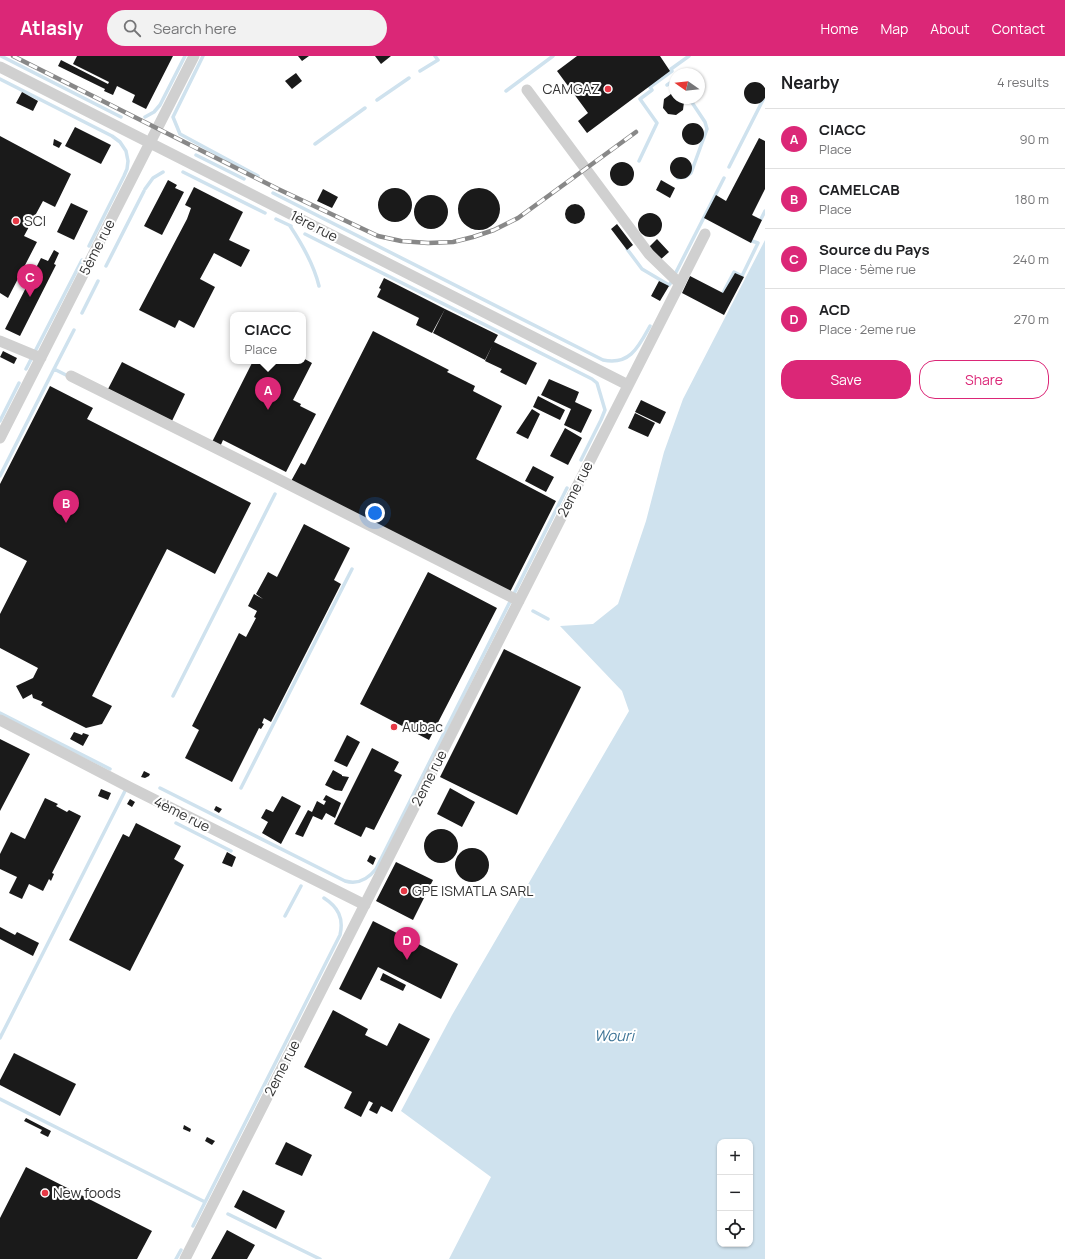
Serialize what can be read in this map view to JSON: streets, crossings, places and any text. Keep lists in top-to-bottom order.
{
  "streets": {
    "street": [
      "1ère rue",
      "5ème rue",
      "2eme rue",
      "4ème rue"
    ]
  },
  "crossings": [
    ["1ère rue", "5ème rue"],
    ["1ère rue", "2eme rue"],
    ["2eme rue", "4ème rue"]
  ],
  "water": ["Wouri"],
  "places": [
    "CAMGAZ",
    "SCI",
    "Aubac",
    "GPE ISMATLA SARL",
    "New foods"
  ],
  "north": "left",
  "page": {
    "header": "Atlasly",
    "search": "Search here",
    "nav": [
      "Home",
      "Map",
      "About",
      "Contact"
    ],
    "heading": ["Nearby", "4 results"],
    "list": [
      {
        "mark": "A",
        "name": "CIACC",
        "note": "Place",
        "value": "90 m"
      },
      {
        "mark": "B",
        "name": "CAMELCAB",
        "note": "Place",
        "value": "180 m"
      },
      {
        "mark": "C",
        "name": "Source du Pays",
        "note": "Place · 5ème rue",
        "value": "240 m"
      },
      {
        "mark": "D",
        "name": "ACD",
        "note": "Place · 2eme rue",
        "value": "270 m"
      }
    ],
    "pins": [
      "C",
      "A",
      "B",
      "D"
    ],
    "popup": ["CIACC", "Place"],
    "buttons": ["Save", "Share"],
    "map_buttons": ["+", "−"]
  }
}
